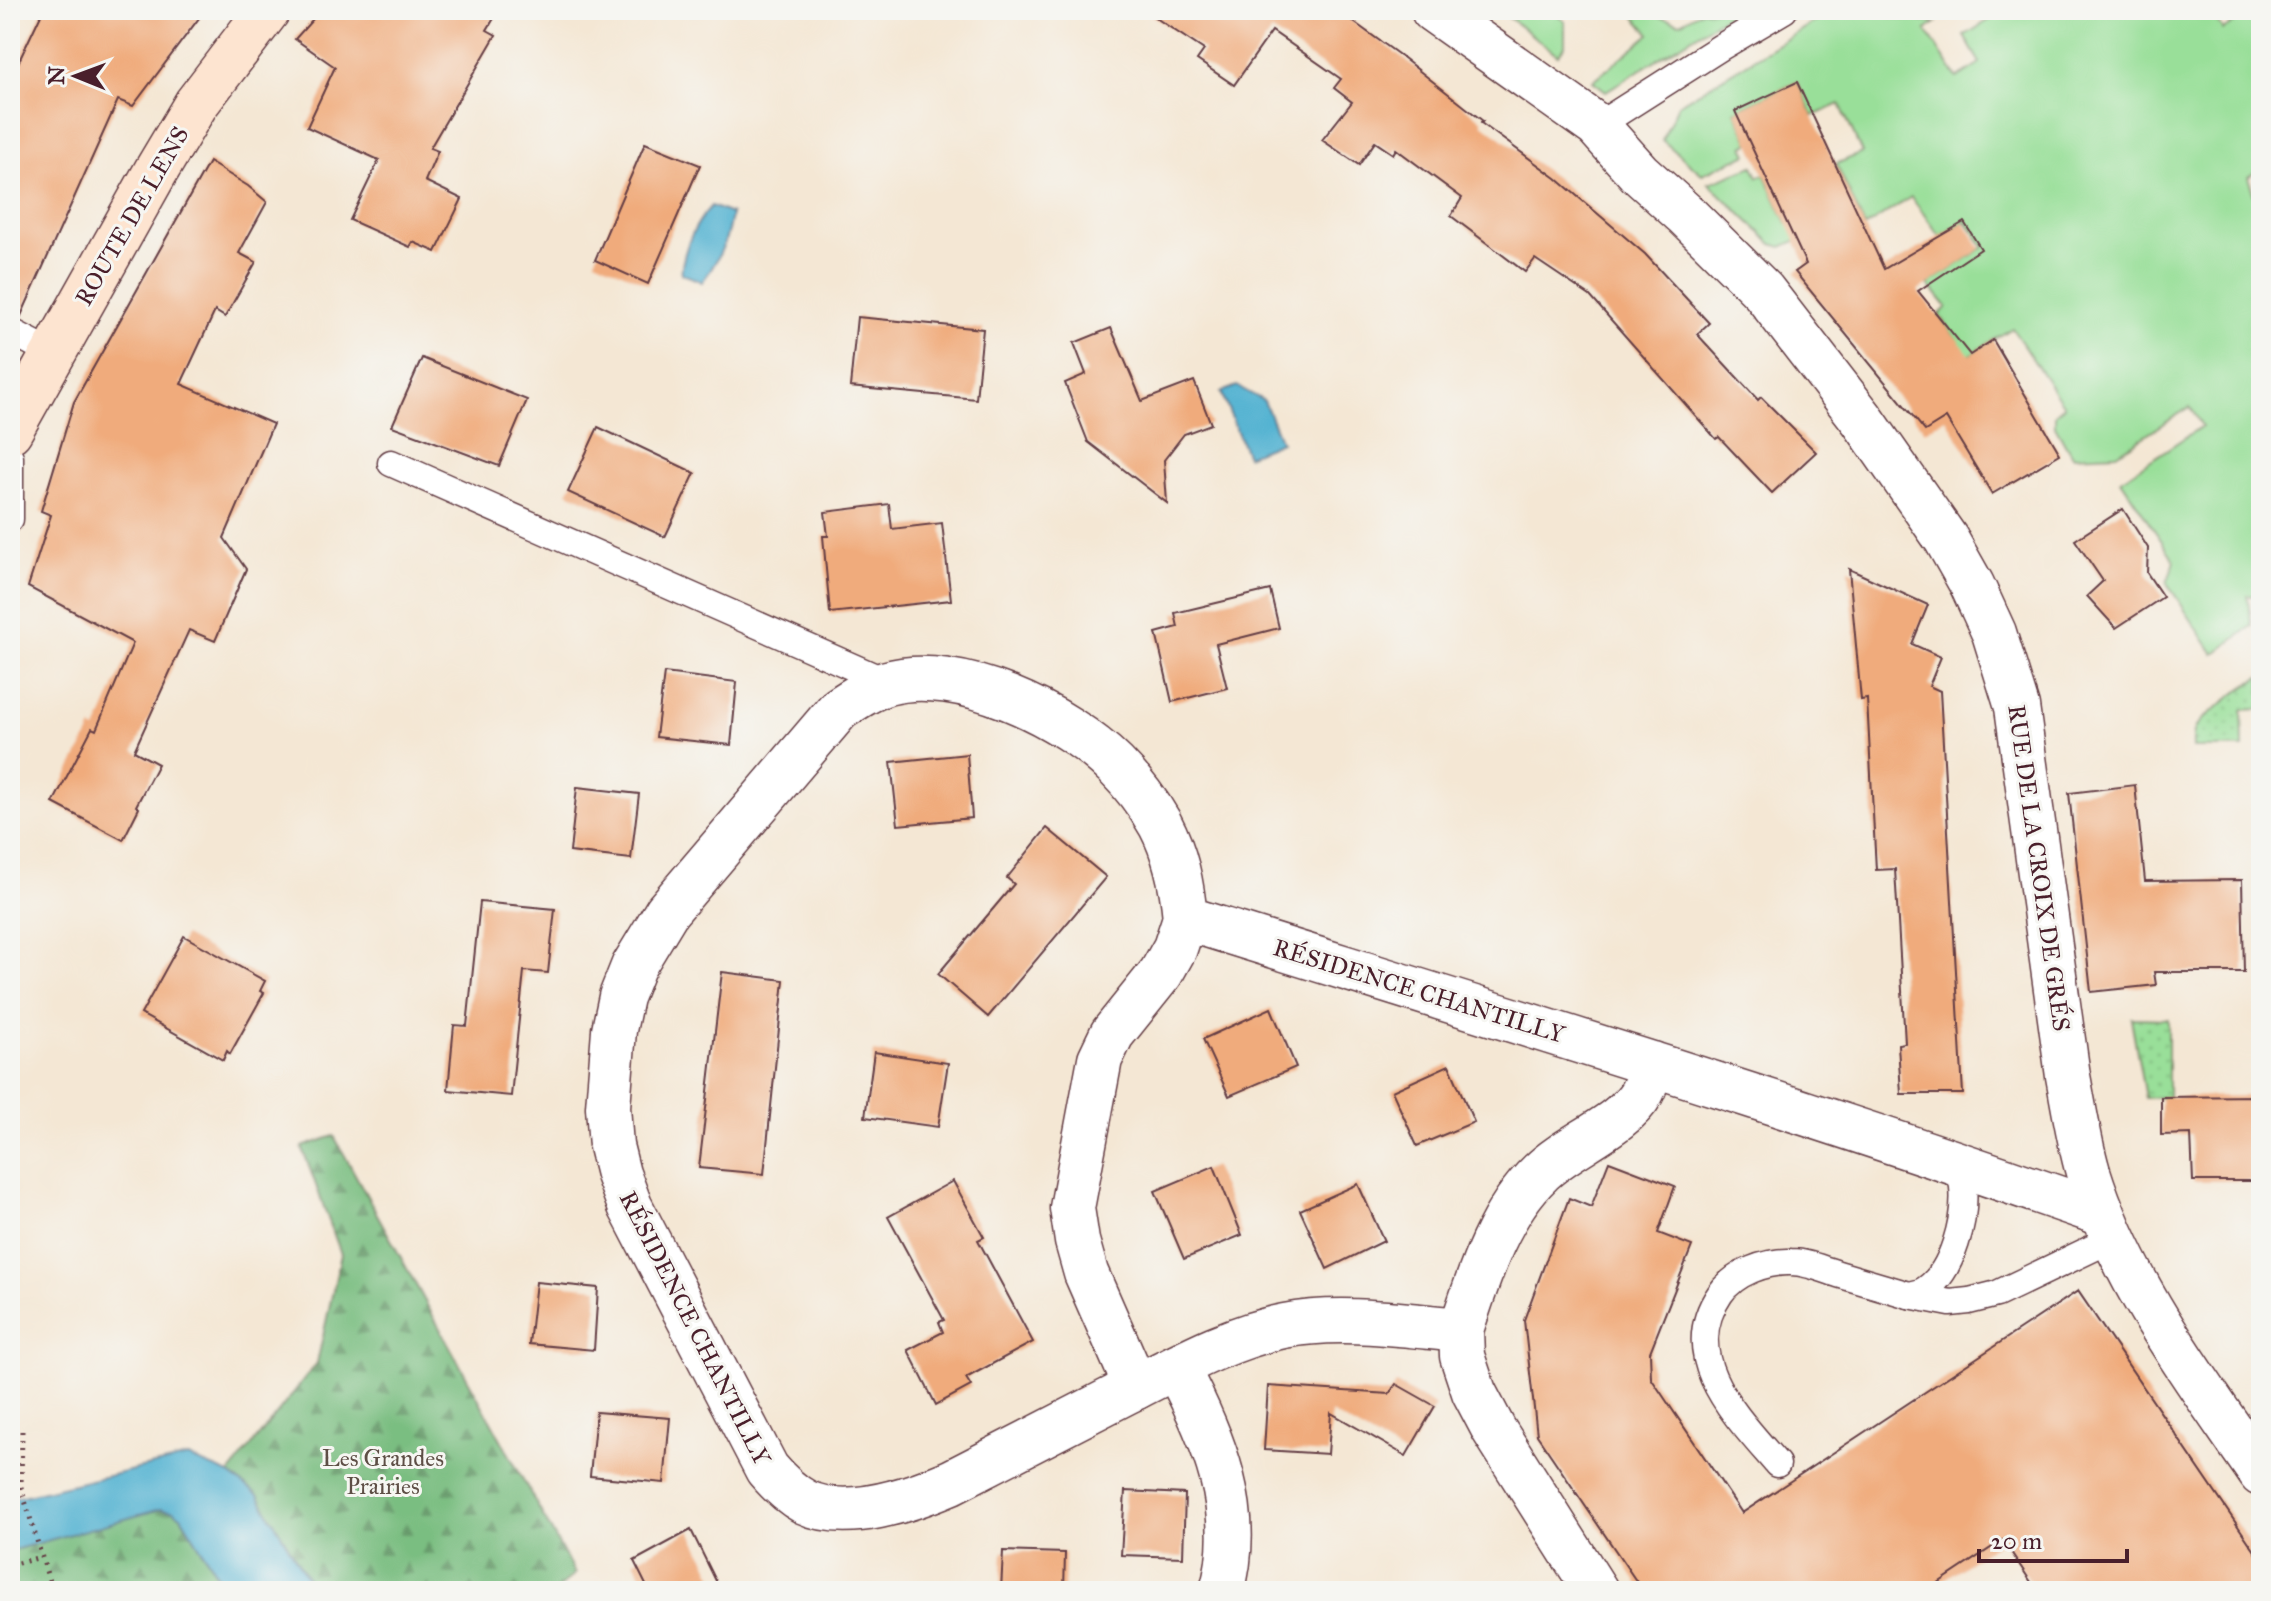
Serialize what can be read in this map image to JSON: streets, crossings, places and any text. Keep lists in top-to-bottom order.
{
  "streets": {
    "main road": ["ROUTE DE LENS"],
    "street": ["RUE DE LA CROIX DE GRÉS", "RÉSIDENCE CHANTILLY"]
  },
  "crossings": [
    ["RUE DE LA CROIX DE GRÉS", "RÉSIDENCE CHANTILLY"]
  ],
  "parks": ["Les Grandes Prairies"],
  "scale_bar": "20 m",
  "north": "left"
}
